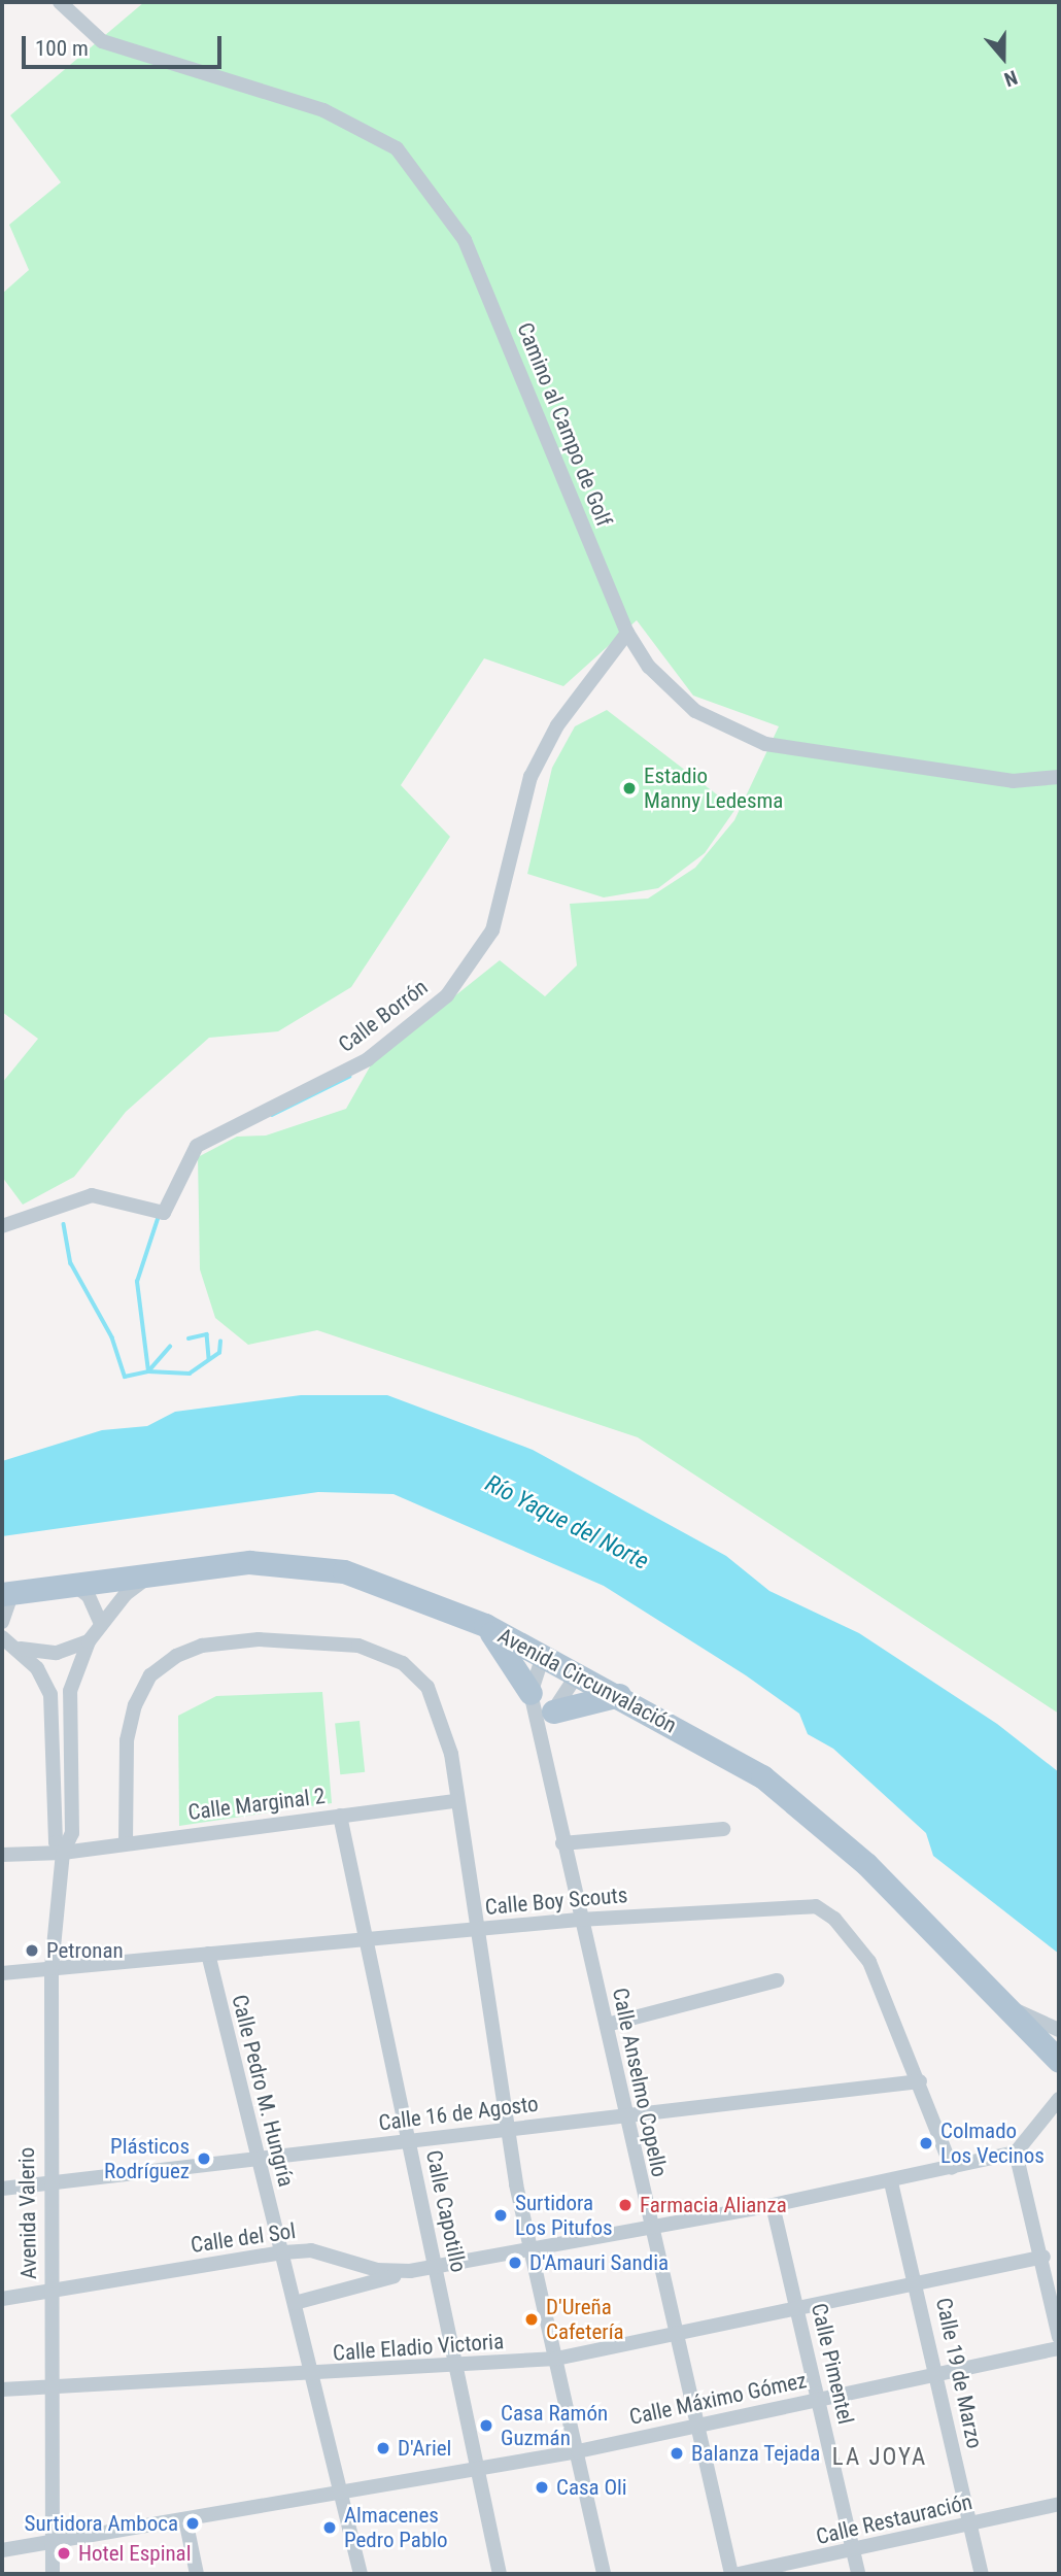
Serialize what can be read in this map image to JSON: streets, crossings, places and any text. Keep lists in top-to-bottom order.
{
  "streets": {
    "main road": ["Avenida Circunvalación"],
    "street": [
      "Camino al Campo de Golf",
      "Calle Borrón",
      "Calle Marginal 2",
      "Calle Boy Scouts",
      "Calle Anselmo Copello",
      "Calle Pedro M. Hungría",
      "Calle 16 de Agosto",
      "Calle Capotillo",
      "Avenida Valerio",
      "Calle del Sol",
      "Calle Eladio Victoria",
      "Calle Pimentel",
      "Calle 19 de Marzo",
      "Calle Máximo Gómez",
      "Calle Restauración"
    ]
  },
  "crossings": [
    ["Camino al Campo de Golf", "Calle Borrón"],
    ["Avenida Circunvalación", "Avenida Valerio"],
    ["Calle Marginal 2", "Calle Capotillo"],
    ["Calle Marginal 2", "Avenida Valerio"],
    ["Calle Boy Scouts", "Calle Anselmo Copello"],
    ["Calle Boy Scouts", "Calle Pedro M. Hungría"],
    ["Calle Boy Scouts", "Calle 16 de Agosto"],
    ["Calle Boy Scouts", "Calle Capotillo"],
    ["Calle Boy Scouts", "Avenida Valerio"],
    ["Calle Boy Scouts", "Calle del Sol"],
    ["Calle Anselmo Copello", "Calle 16 de Agosto"],
    ["Calle Anselmo Copello", "Calle del Sol"],
    ["Calle Anselmo Copello", "Calle Eladio Victoria"],
    ["Calle Anselmo Copello", "Calle Máximo Gómez"],
    ["Calle Pedro M. Hungría", "Calle 16 de Agosto"],
    ["Calle Pedro M. Hungría", "Calle del Sol"],
    ["Calle Pedro M. Hungría", "Calle Eladio Victoria"],
    ["Calle Pedro M. Hungría", "Calle Máximo Gómez"],
    ["Calle 16 de Agosto", "Calle Capotillo"],
    ["Calle 16 de Agosto", "Avenida Valerio"],
    ["Calle Capotillo", "Calle del Sol"],
    ["Calle Capotillo", "Calle Eladio Victoria"],
    ["Calle Capotillo", "Calle Máximo Gómez"],
    ["Avenida Valerio", "Calle del Sol"],
    ["Avenida Valerio", "Calle Eladio Victoria"],
    ["Avenida Valerio", "Calle Máximo Gómez"],
    ["Calle del Sol", "Calle Pimentel"],
    ["Calle del Sol", "Calle 19 de Marzo"],
    ["Calle Eladio Victoria", "Calle Pimentel"],
    ["Calle Eladio Victoria", "Calle 19 de Marzo"],
    ["Calle Pimentel", "Calle Máximo Gómez"],
    ["Calle Pimentel", "Calle Restauración"],
    ["Calle 19 de Marzo", "Calle Máximo Gómez"],
    ["Calle 19 de Marzo", "Calle Restauración"]
  ],
  "districts": ["LA JOYA"],
  "water": ["Río Yaque del Norte"],
  "places": [
    "Estadio Manny Ledesma",
    "Petronan",
    "Colmado Los Vecinos",
    "Plásticos Rodríguez",
    "Farmacia Alianza",
    "Surtidora Los Pitufos",
    "D'Amauri Sandia",
    "D'Ureña Cafetería",
    "Casa Ramón Guzmán",
    "D'Ariel",
    "Balanza Tejada",
    "Casa Oli",
    "Surtidora Amboca",
    "Almacenes Pedro Pablo",
    "Hotel Espinal"
  ],
  "scale_bar": "100 m",
  "north": "bottom"
}
